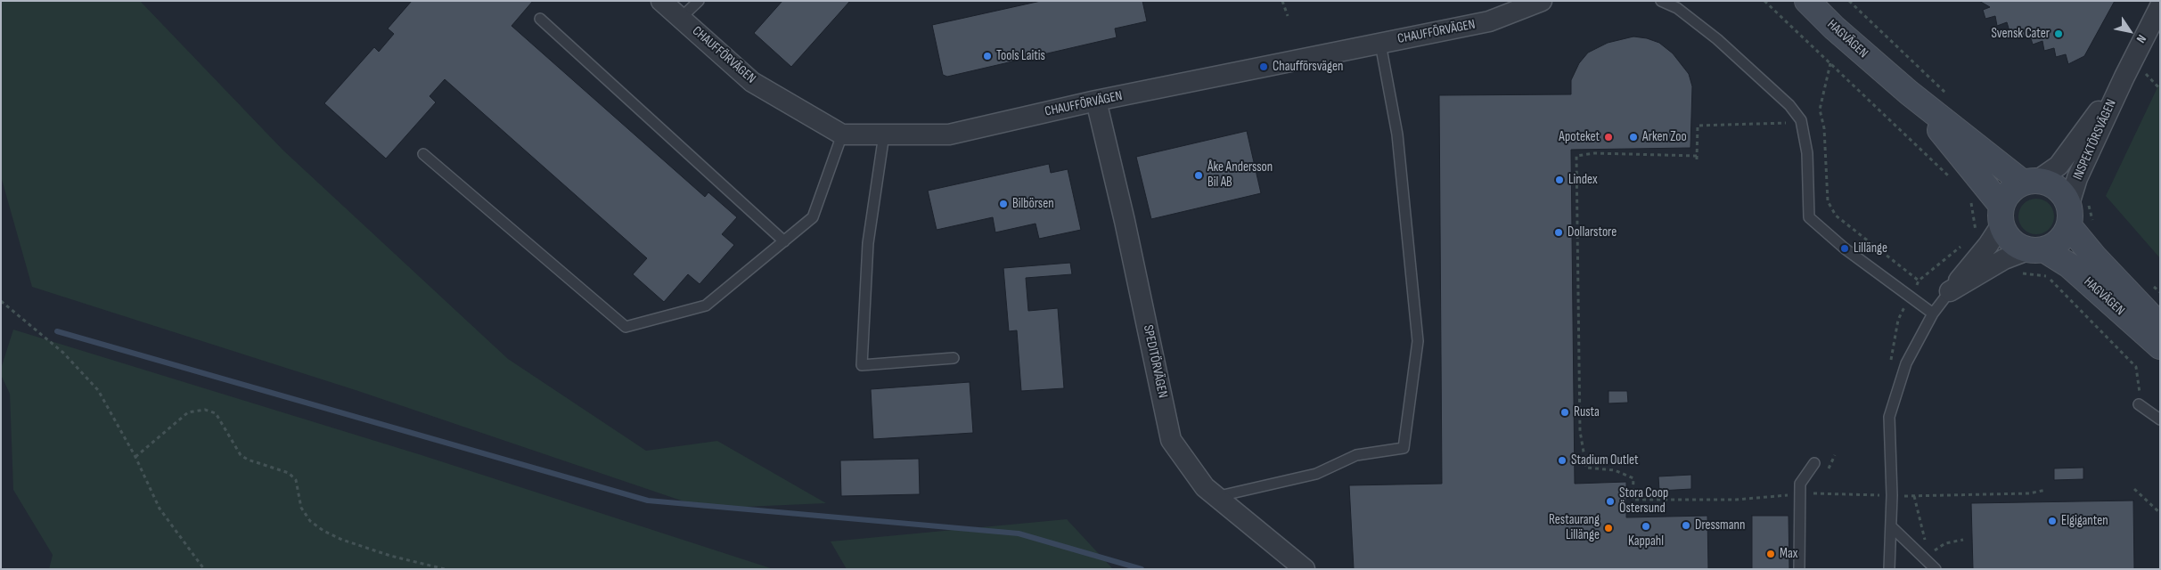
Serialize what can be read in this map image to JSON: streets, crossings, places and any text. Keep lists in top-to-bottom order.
{
  "streets": {
    "street": [
      "CHAUFFÖRVÄGEN",
      "HAGVÄGEN",
      "INSPEKTÖRSVÄGEN",
      "SPEDITÖRVÄGEN"
    ]
  },
  "crossings": [
    ["CHAUFFÖRVÄGEN", "SPEDITÖRVÄGEN"],
    ["HAGVÄGEN", "INSPEKTÖRSVÄGEN"]
  ],
  "places": [
    "Svensk Cater",
    "Tools Laitis",
    "Chaufförsvägen",
    "Apoteket",
    "Arken Zoo",
    "Åke Andersson Bil AB",
    "Lindex",
    "Bilbörsen",
    "Dollarstore",
    "Lillänge",
    "Rusta",
    "Stadium Outlet",
    "Stora Coop Östersund",
    "Elgiganten",
    "Dressmann",
    "Kappahl",
    "Restaurang Lillänge",
    "Max"
  ],
  "north": "bottom right"
}
